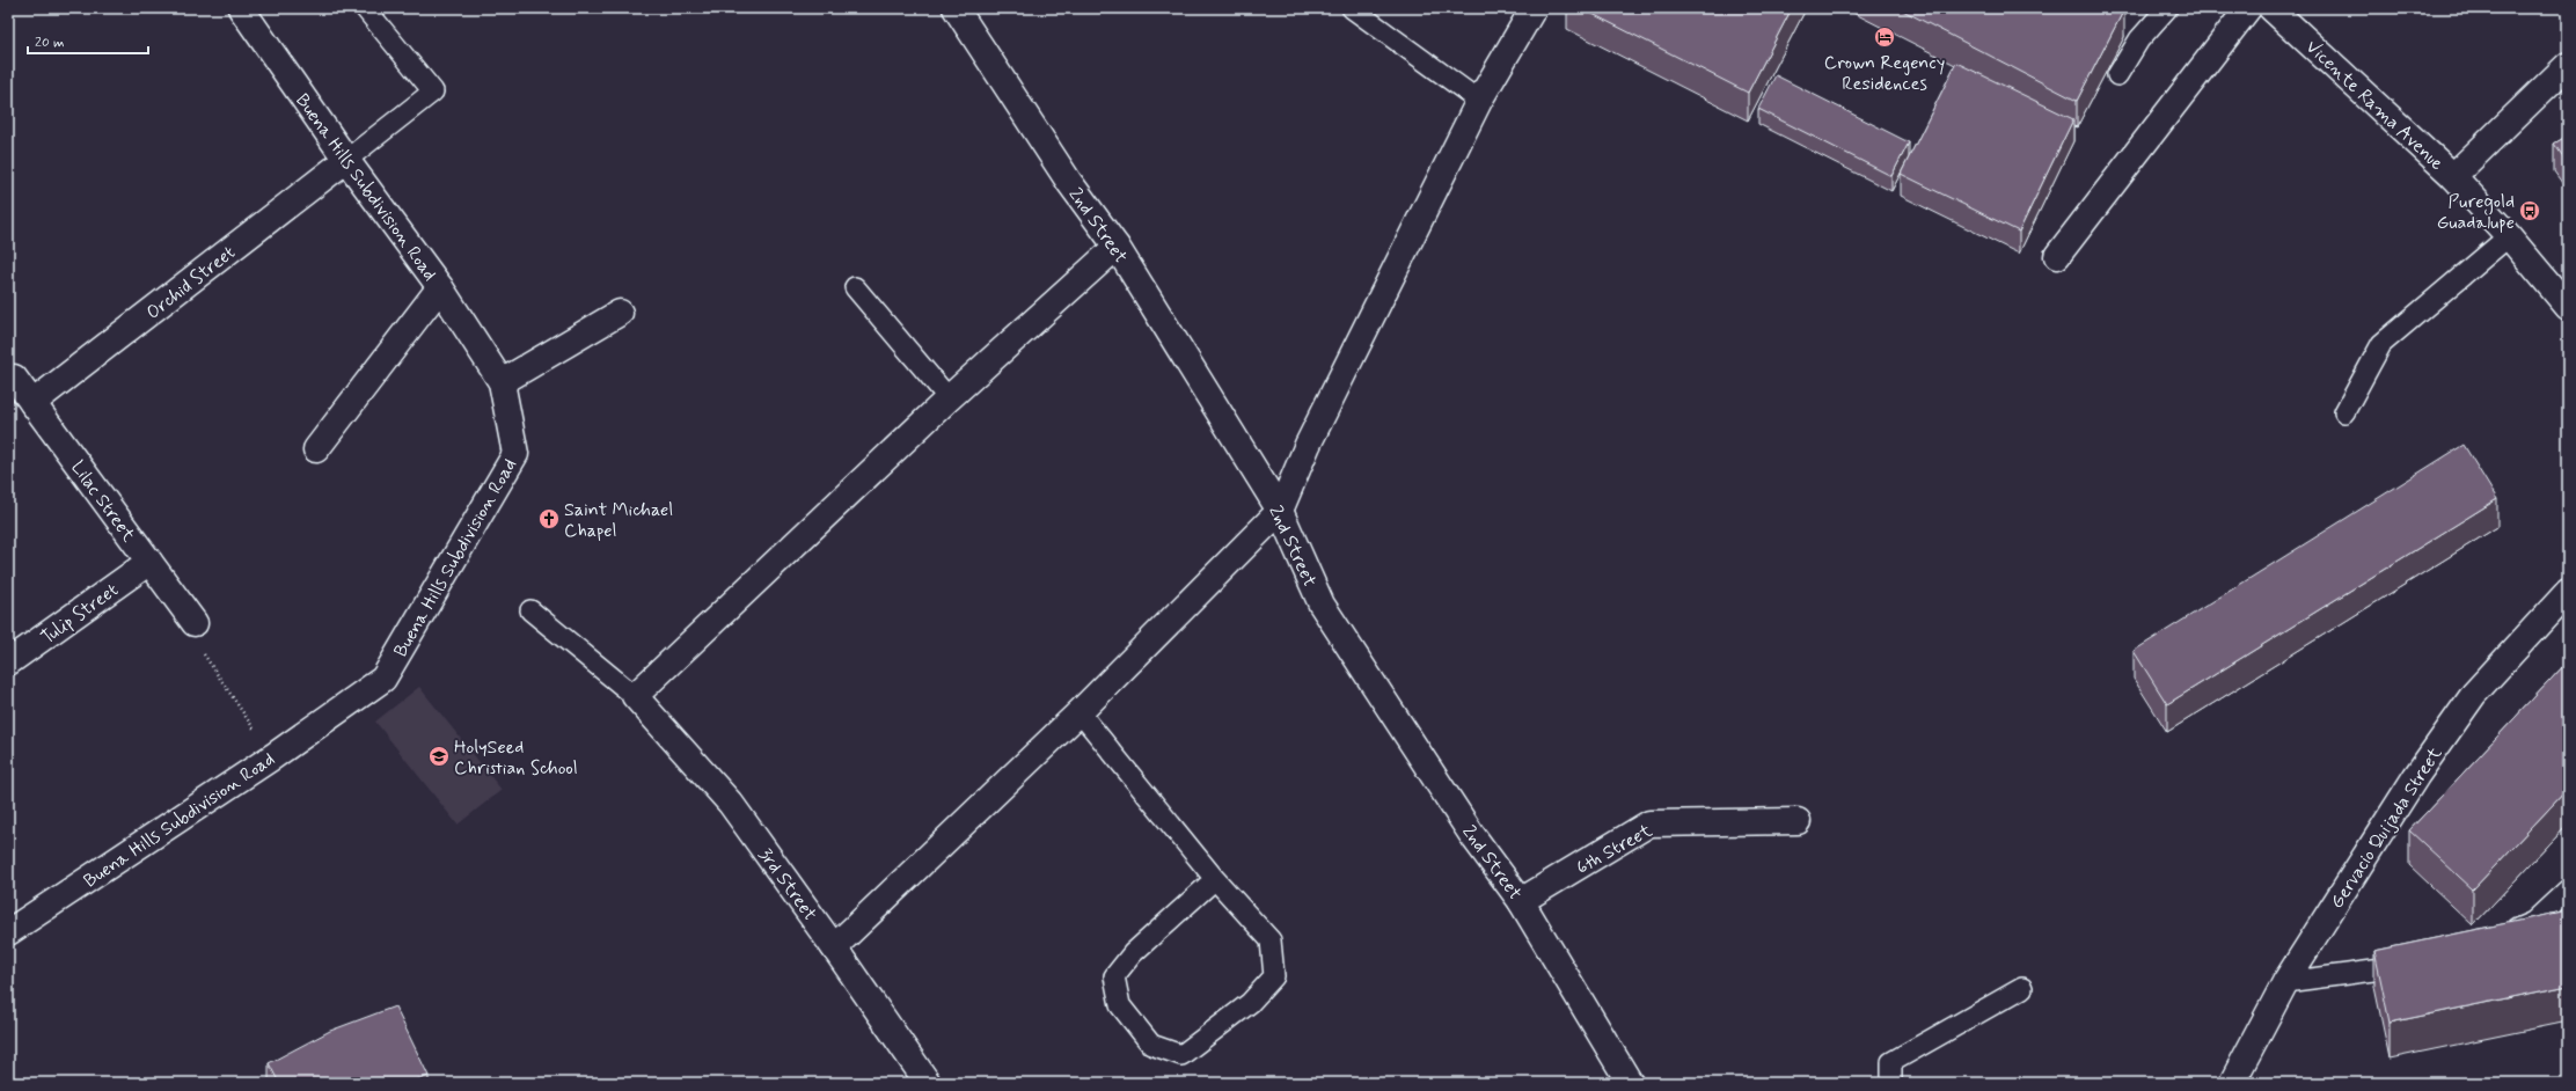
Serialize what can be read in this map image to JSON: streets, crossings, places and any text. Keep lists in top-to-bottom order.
{
  "streets": {
    "street": [
      "Vicente Rama Avenue",
      "Buena Hills Subdivision Road",
      "2nd Street",
      "Orchid Street",
      "Lilac Street",
      "Tulip Street",
      "Gervacio Quijada Street",
      "6th Street",
      "3rd Street"
    ]
  },
  "crossings": [
    ["Buena Hills Subdivision Road", "Orchid Street"],
    ["2nd Street", "6th Street"],
    ["Orchid Street", "Lilac Street"],
    ["Lilac Street", "Tulip Street"]
  ],
  "places": {
    "hotel": ["Crown Regency Residences"],
    "bus stop": ["Puregold Guadalupe"],
    "church": ["Saint Michael Chapel"],
    "school or university": ["HolySeed Christian School"]
  },
  "scale_bar": "20 m"
}
